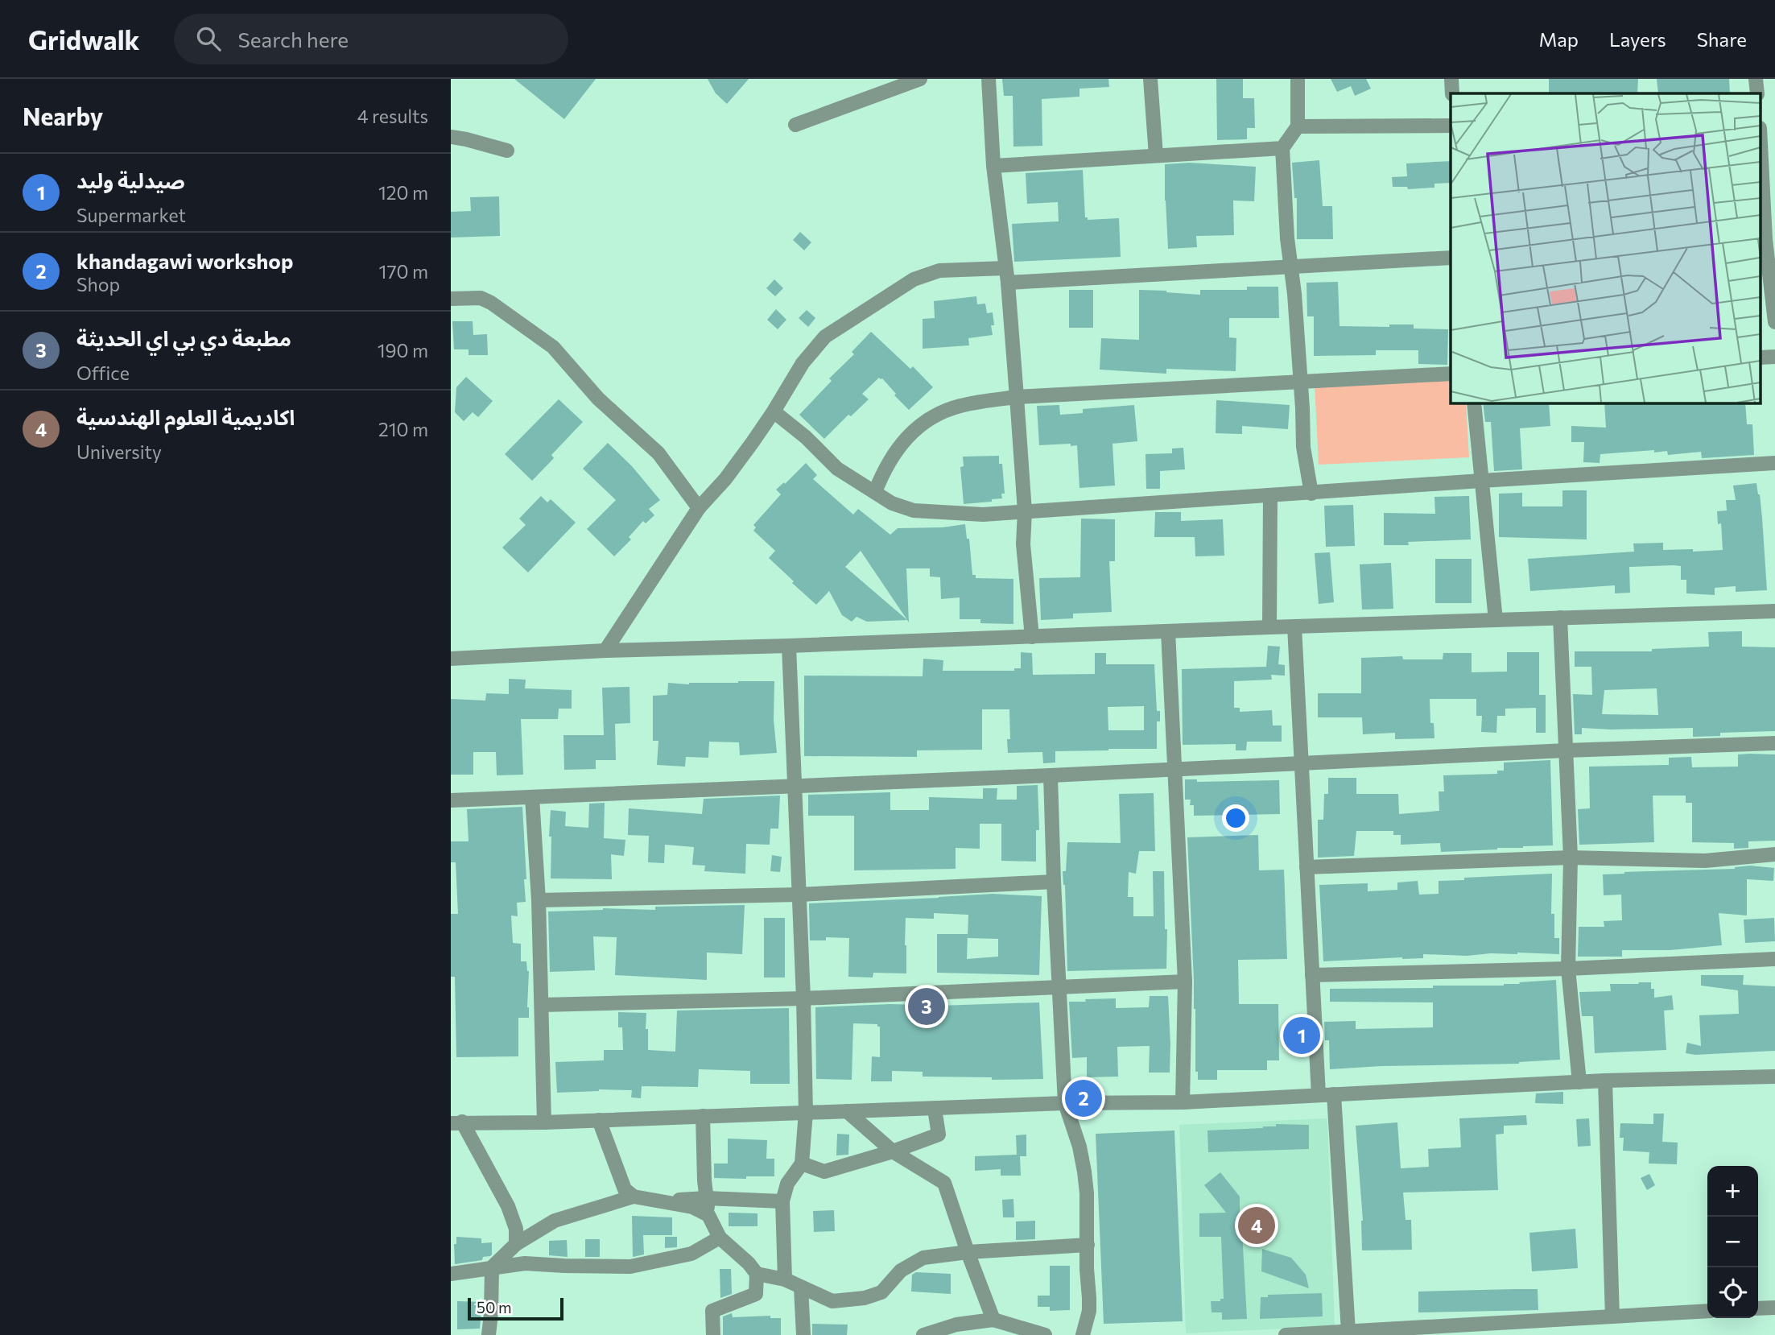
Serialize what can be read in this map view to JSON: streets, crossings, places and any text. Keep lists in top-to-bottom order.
{
  "scale_bar": "50 m",
  "page": {
    "header": "Gridwalk",
    "search": "Search here",
    "nav": ["Map", "Layers", "Share"],
    "heading": ["Nearby", "4 results"],
    "list": [
      {
        "mark": "1",
        "name": "صيدلية وليد",
        "note": "Supermarket",
        "value": "120 m"
      },
      {
        "mark": "2",
        "name": "khandagawi workshop",
        "note": "Shop",
        "value": "170 m"
      },
      {
        "mark": "3",
        "name": "مطبعة دي بي اي الحديثة",
        "note": "Office",
        "value": "190 m"
      },
      {
        "mark": "4",
        "name": "اكاديمية العلوم الهندسية",
        "note": "University",
        "value": "210 m"
      }
    ],
    "pins": [
      "3",
      "1",
      "2",
      "4"
    ],
    "map_buttons": ["+", "−"],
    "scale": "50 m"
  }
}
